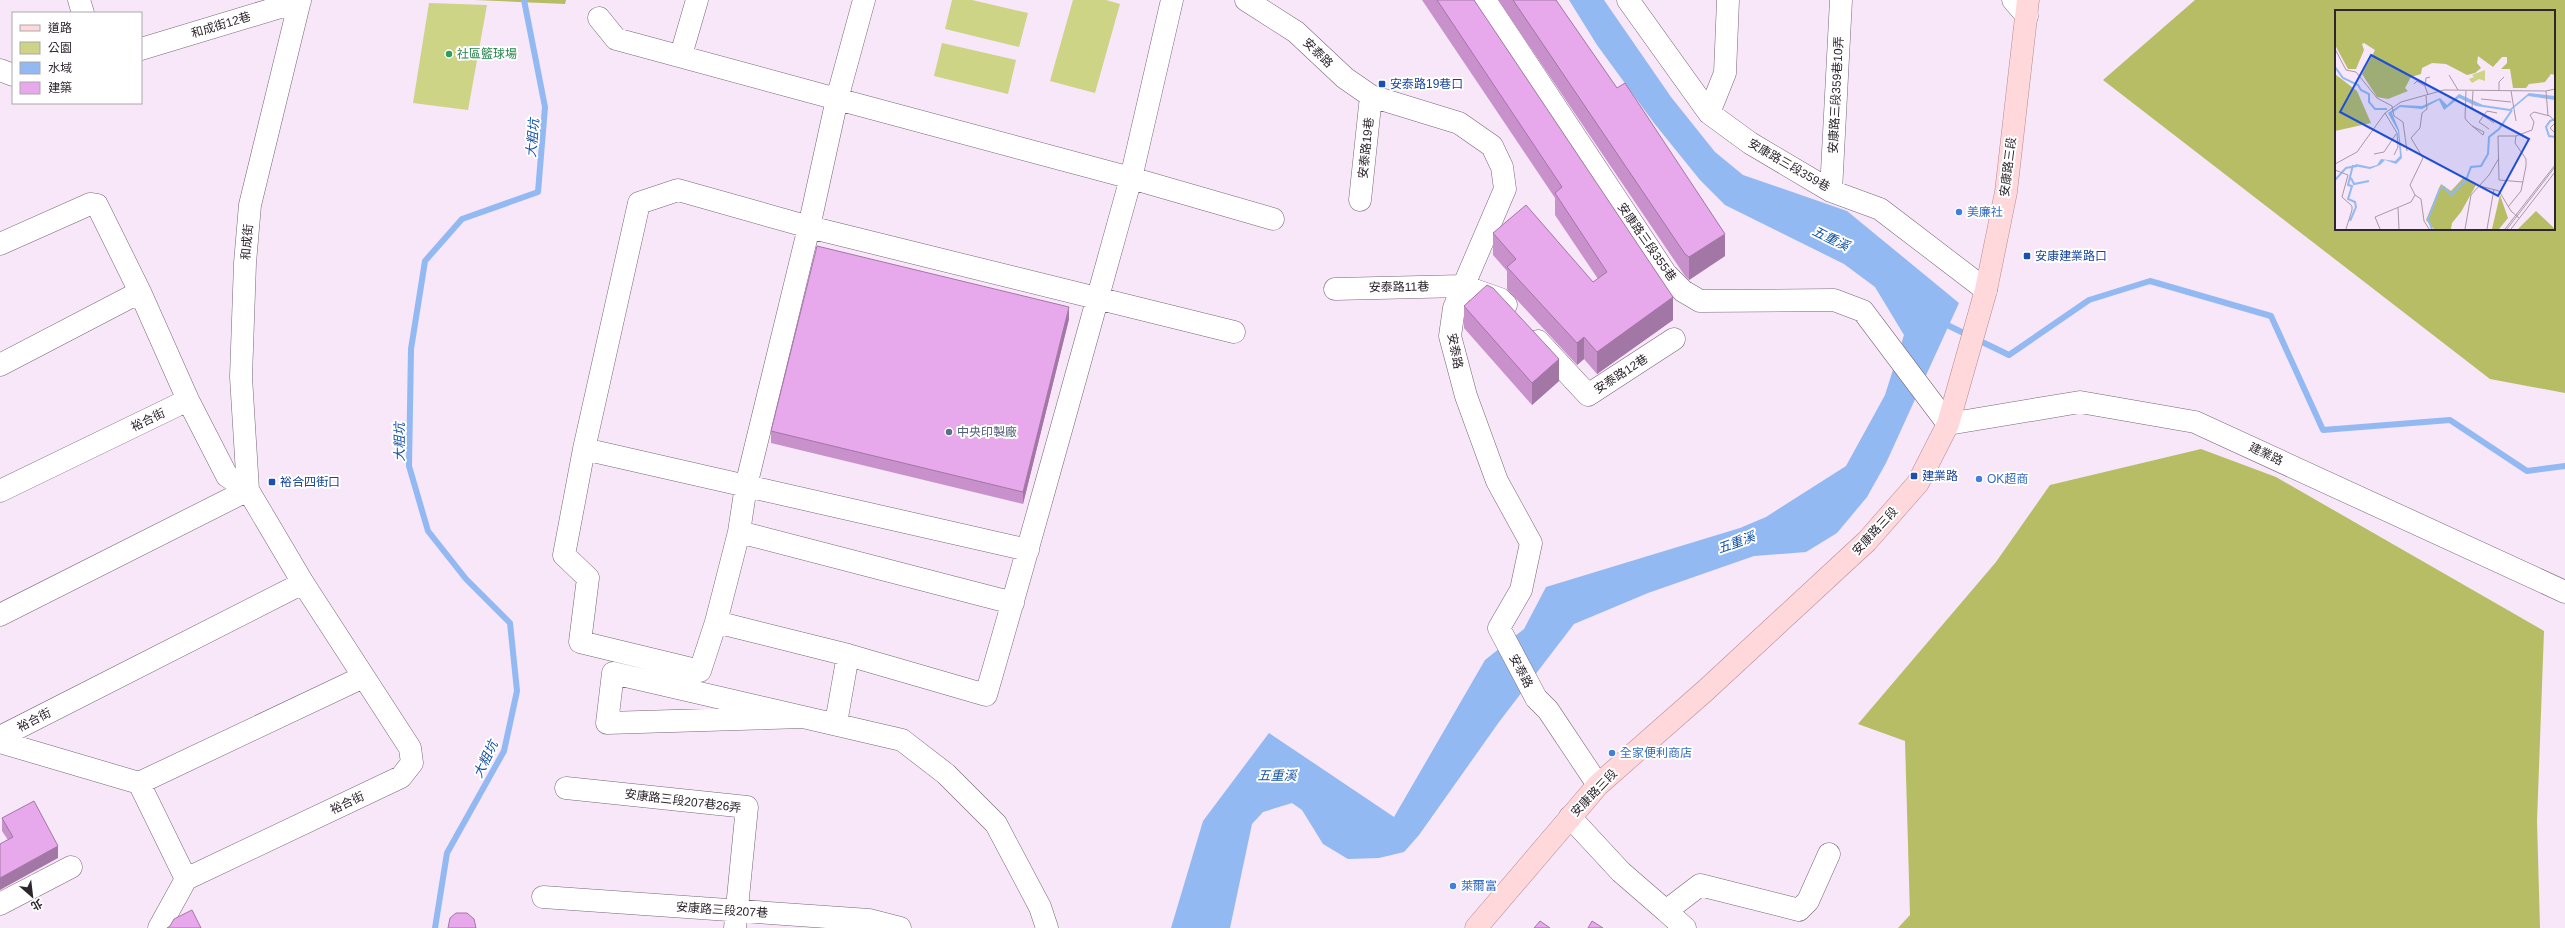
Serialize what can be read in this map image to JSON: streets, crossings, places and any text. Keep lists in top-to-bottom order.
{
  "streets": {
    "main road": ["安康路三段"],
    "street": [
      "和成街12巷",
      "安泰路",
      "安康路三段359巷10弄",
      "安泰路19巷",
      "安康路三段359巷",
      "和成街",
      "安康路三段355巷",
      "安泰路11巷",
      "安泰路12巷",
      "裕合街",
      "建業路",
      "安康路三段207巷26弄",
      "安康路三段207巷"
    ]
  },
  "crossings": [
    ["和成街12巷", "和成街"],
    ["安泰路", "安泰路19巷"],
    ["安泰路", "安康路三段"],
    ["安泰路", "安泰路11巷"],
    ["安泰路", "安泰路12巷"],
    ["安康路三段359巷10弄", "安康路三段359巷"],
    ["安康路三段359巷", "安康路三段"],
    ["安康路三段", "安康路三段355巷"],
    ["安康路三段", "建業路"],
    ["和成街", "裕合街"],
    ["安康路三段355巷", "建業路"],
    ["安泰路11巷", "安泰路12巷"],
    ["安康路三段207巷26弄", "安康路三段207巷"]
  ],
  "water": ["大粗坑", "五重溪"],
  "places": {
    "other": [
      "社區籃球場",
      "美廉社",
      "中央印製廠",
      "OK超商",
      "全家便利商店",
      "萊爾富"
    ],
    "transit": [
      "安泰路19巷口",
      "安康建業路口",
      "建業路",
      "裕合四街口"
    ]
  },
  "legend": [
    "道路",
    "公園",
    "水域",
    "建築"
  ],
  "north": "bottom right"
}
